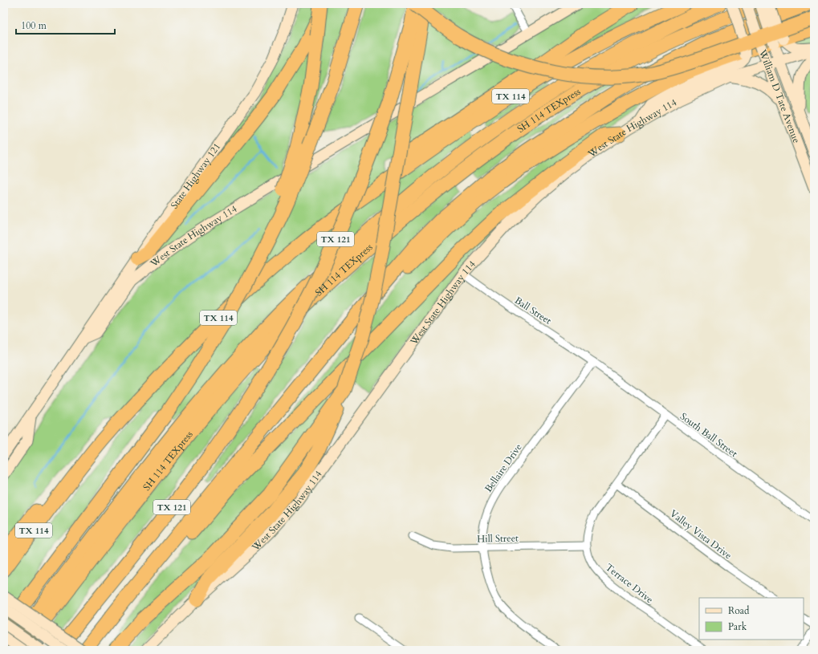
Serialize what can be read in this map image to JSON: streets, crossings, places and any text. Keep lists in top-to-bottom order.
{
  "streets": {
    "highway": ["TX 114", "SH 114 TEXpress", "TX 121"],
    "main road": ["William D Tate Avenue", "West State Highway 114", "State Highway 121"],
    "street": [
      "Ball Street",
      "South Ball Street",
      "Bellaire Drive",
      "Valley Vista Drive",
      "Hill Street",
      "Terrace Drive"
    ]
  },
  "crossings": [
    ["William D Tate Avenue", "SH 114 TEXpress"],
    ["William D Tate Avenue", "West State Highway 114"],
    ["West State Highway 114", "State Highway 121"],
    ["West State Highway 114", "Ball Street"],
    ["Ball Street", "South Ball Street"],
    ["Ball Street", "Bellaire Drive"],
    ["South Ball Street", "Bellaire Drive"],
    ["South Ball Street", "Terrace Drive"],
    ["Bellaire Drive", "Hill Street"],
    ["Valley Vista Drive", "Terrace Drive"],
    ["Hill Street", "Terrace Drive"]
  ],
  "legend": ["Road", "Park"],
  "scale_bar": "100 m"
}
